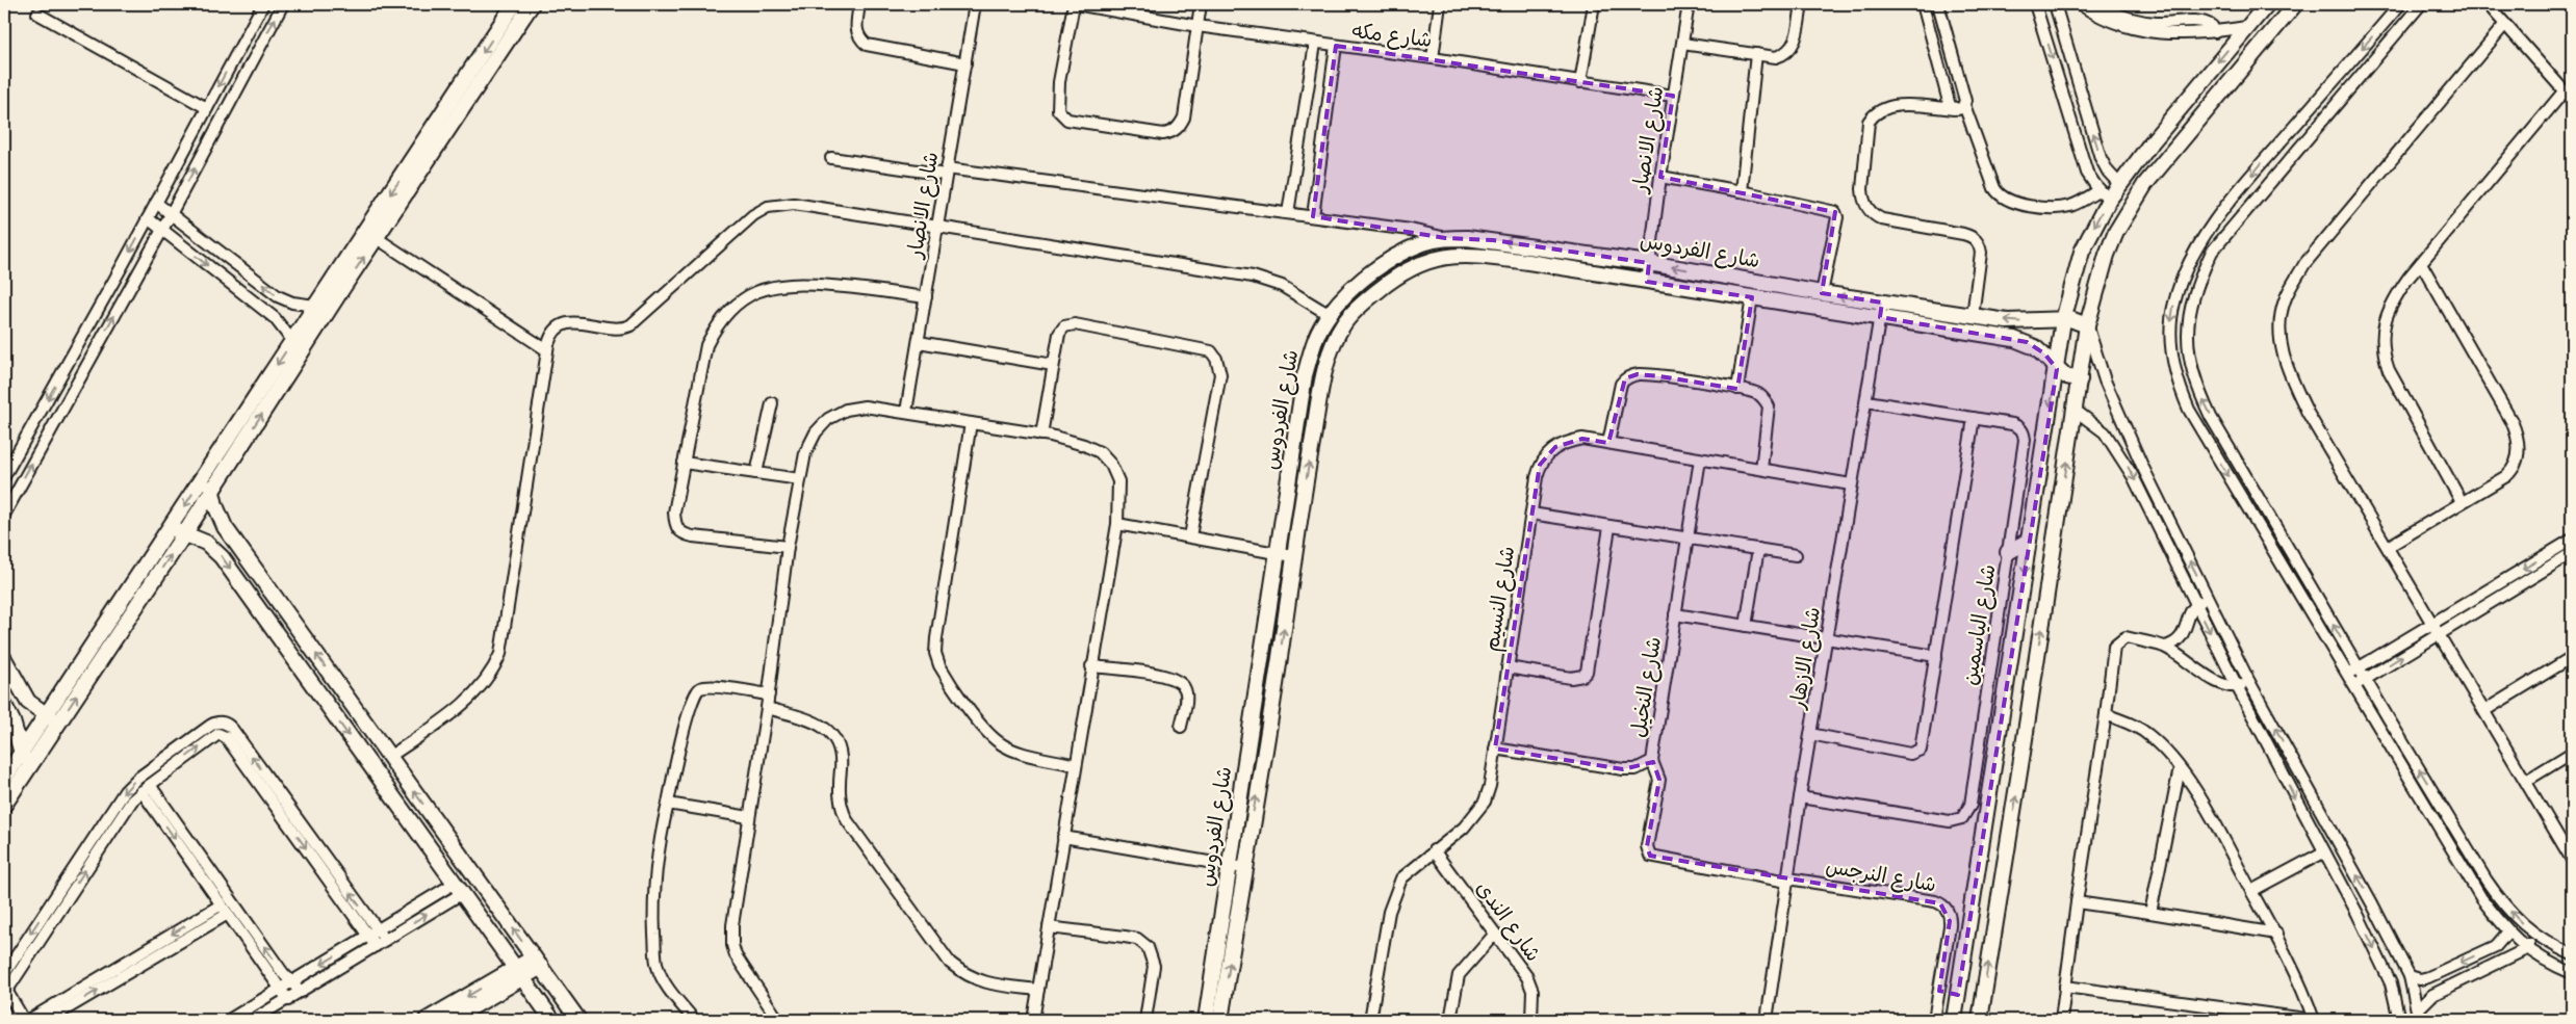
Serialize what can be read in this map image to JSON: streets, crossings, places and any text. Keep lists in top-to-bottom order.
{
  "streets": {
    "street": [
      "شارع مكه",
      "شارع الانصار",
      "شارع الفردوس",
      "شارع النسيم",
      "شارع الياسمين",
      "شارع الازهار",
      "شارع النخيل",
      "شارع النرجس",
      "شارع الندى"
    ]
  },
  "crossings": [
    ["شارع مكه", "شارع الانصار"],
    ["شارع الانصار", "شارع الفردوس"],
    ["شارع الفردوس", "شارع الازهار"],
    ["شارع النسيم", "شارع الازهار"],
    ["شارع النسيم", "شارع النخيل"],
    ["شارع النسيم", "شارع الندى"],
    ["شارع الياسمين", "شارع الازهار"],
    ["شارع الازهار", "شارع النرجس"]
  ]
}
